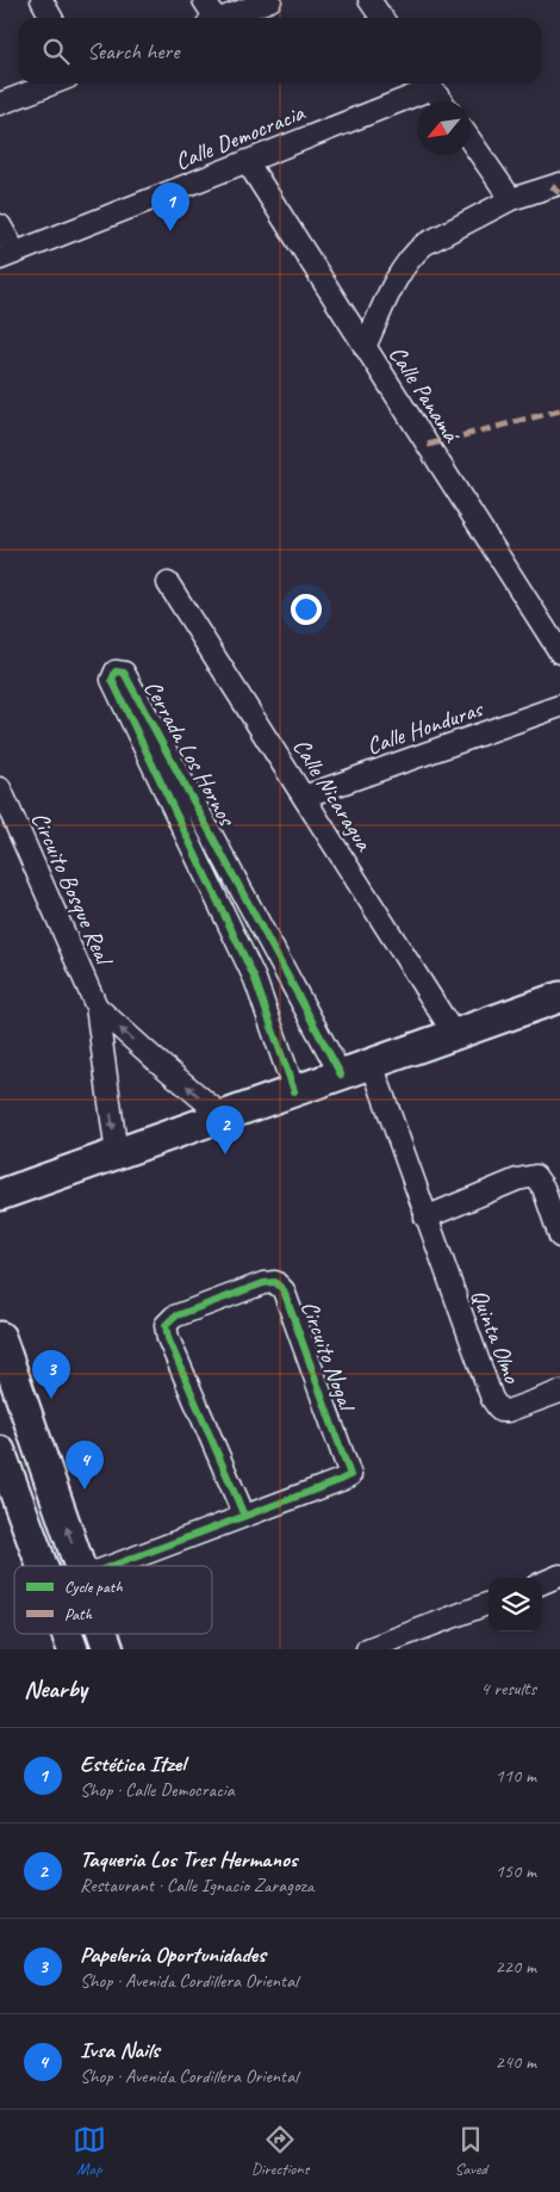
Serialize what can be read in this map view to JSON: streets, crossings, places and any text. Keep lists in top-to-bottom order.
{
  "streets": {
    "street": [
      "Calle Democracia",
      "Calle Panamá",
      "Calle Honduras",
      "Cerrada Los Hornos",
      "Calle Nicaragua",
      "Circuito Bosque Real",
      "Quinta Olmo",
      "Circuito Nogal"
    ]
  },
  "crossings": [
    ["Calle Democracia", "Calle Panamá"],
    ["Calle Honduras", "Calle Nicaragua"]
  ],
  "legend": ["Cycle path", "Path"],
  "north": "bottom left",
  "page": {
    "search": "Search here",
    "pins": [
      "1",
      "2",
      "3",
      "4"
    ],
    "heading": ["Nearby", "4 results"],
    "list": [
      {
        "mark": "1",
        "name": "Estética Itzel",
        "note": "Shop · Calle Democracia",
        "value": "110 m"
      },
      {
        "mark": "2",
        "name": "Taqueria Los Tres Hermanos",
        "note": "Restaurant · Calle Ignacio Zaragoza",
        "value": "150 m"
      },
      {
        "mark": "3",
        "name": "Papelería Oportunidades",
        "note": "Shop · Avenida Cordillera Oriental",
        "value": "220 m"
      },
      {
        "mark": "4",
        "name": "Ivsa Nails",
        "note": "Shop · Avenida Cordillera Oriental",
        "value": "240 m"
      }
    ],
    "nav": ["Map", "Directions", "Saved"]
  }
}
